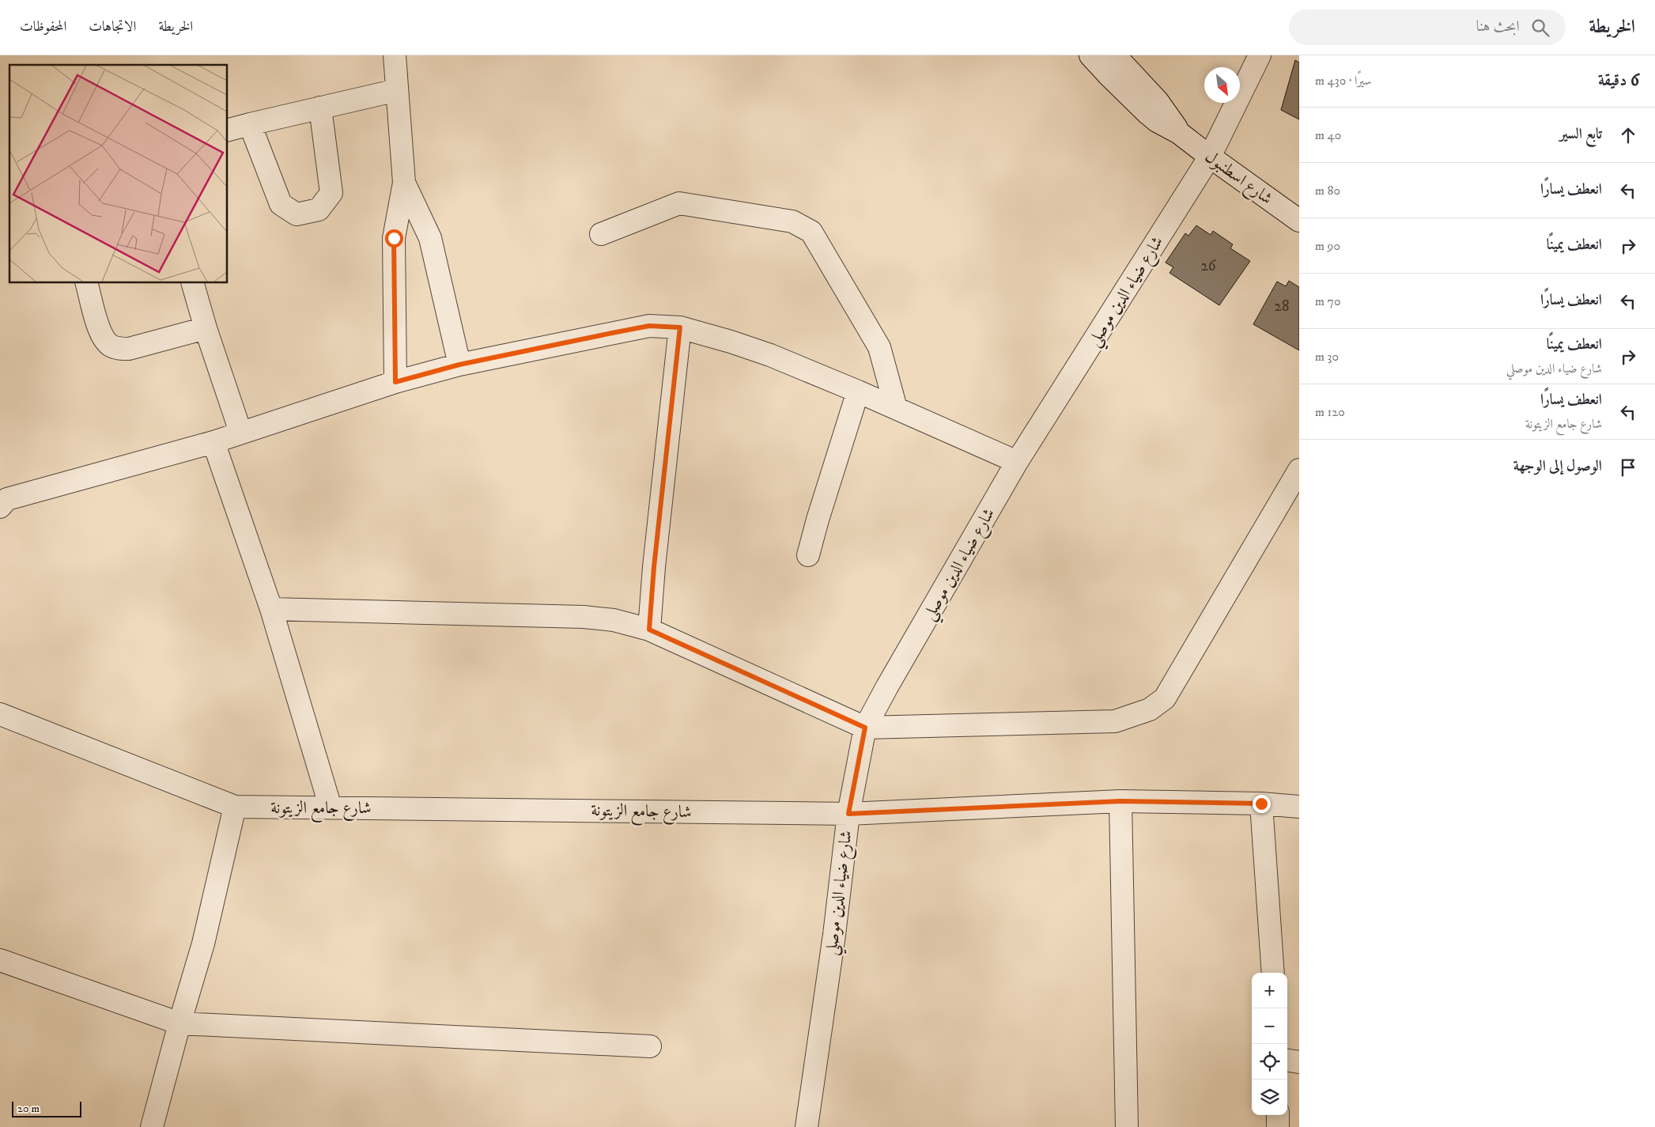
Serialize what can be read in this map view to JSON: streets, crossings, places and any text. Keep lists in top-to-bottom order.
{
  "streets": {
    "street": ["شارع اسطنبول", "شارع ضياء الدين موصلي", "شارع جامع الزيتونة"]
  },
  "crossings": [
    ["شارع اسطنبول", "شارع ضياء الدين موصلي"],
    ["شارع ضياء الدين موصلي", "شارع جامع الزيتونة"]
  ],
  "house_numbers": ["26", "28"],
  "scale_bar": "20 m",
  "north": "bottom right",
  "page": {
    "header": "الخريطة",
    "search": "ابحث هنا",
    "nav": ["الخريطة", "الاتجاهات", "المحفوظات"],
    "heading": ["6 دقيقة", "سيرًا · 430 m"],
    "list": [
      ["تابع السير", "40 m"],
      ["انعطف يسارًا", "80 m"],
      ["انعطف يمينًا", "90 m"],
      ["انعطف يسارًا", "70 m"],
      ["انعطف يمينًا", "شارع ضياء الدين موصلي", "30 m"],
      ["انعطف يسارًا", "شارع جامع الزيتونة", "120 m"],
      "الوصول إلى الوجهة"
    ],
    "map_buttons": ["+", "−"],
    "scale": "20 m"
  }
}
